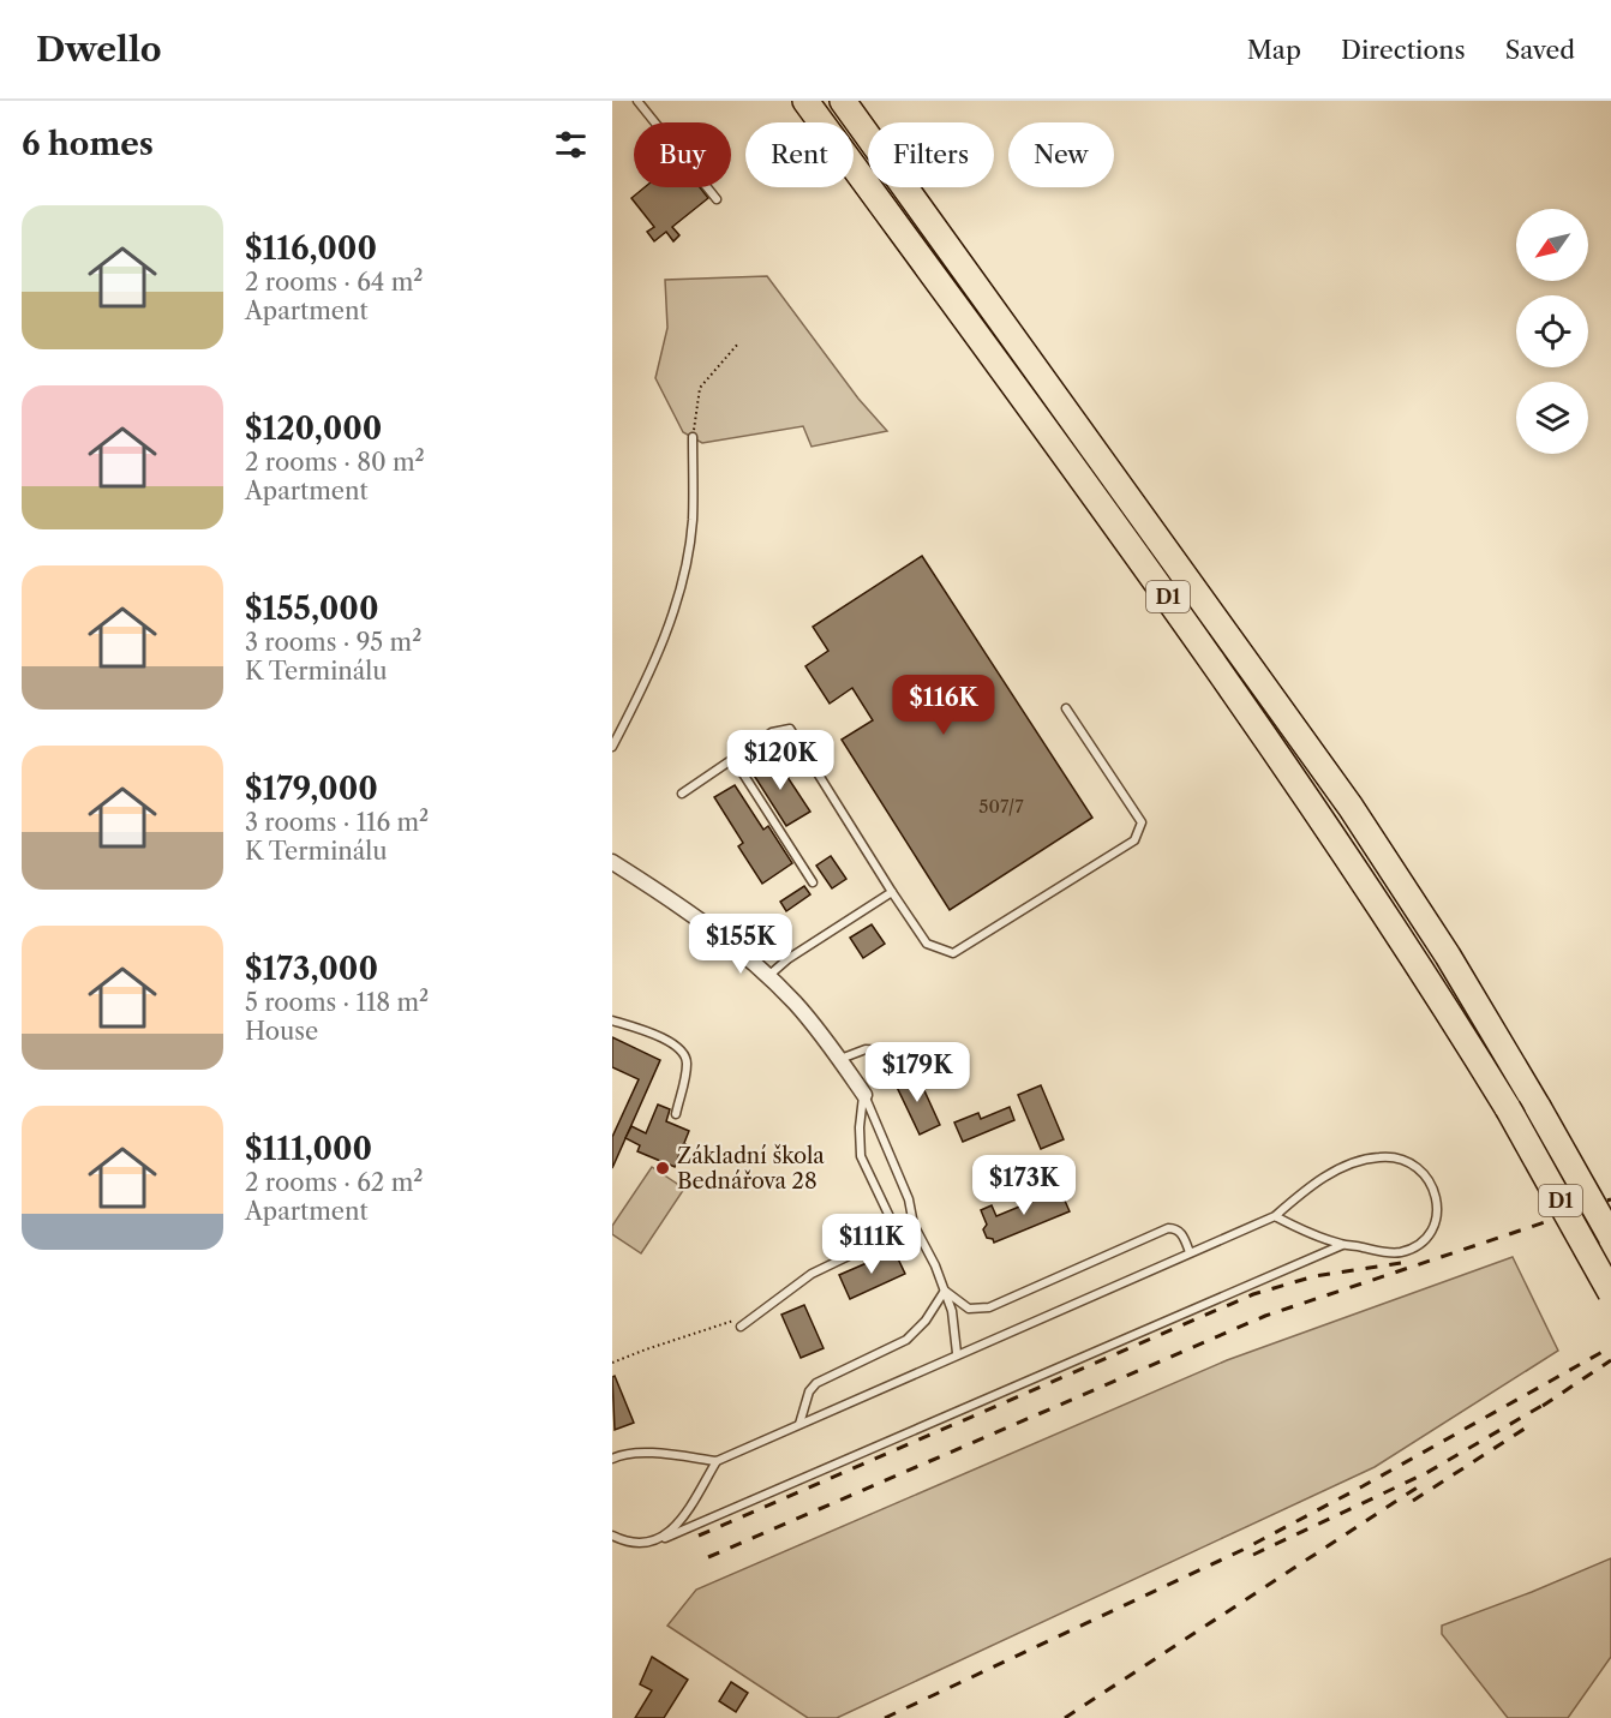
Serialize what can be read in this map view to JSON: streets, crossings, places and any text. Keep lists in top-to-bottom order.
{
  "streets": {
    "highway": ["D1"]
  },
  "places": ["Základní škola Bednářova 28"],
  "house_numbers": ["507/7"],
  "north": "bottom left",
  "page": {
    "header": "Dwello",
    "nav": ["Map", "Directions", "Saved"],
    "heading": "6 homes",
    "chip": [
      "Buy",
      "Rent",
      "Filters",
      "New"
    ],
    "list": [
      {
        "name": "$116,000",
        "note": "2 rooms · 64 m² · Apartment"
      },
      {
        "name": "$120,000",
        "note": "2 rooms · 80 m² · Apartment"
      },
      {
        "name": "$155,000",
        "note": "3 rooms · 95 m² · K Terminálu"
      },
      {
        "name": "$179,000",
        "note": "3 rooms · 116 m² · K Terminálu"
      },
      {
        "name": "$173,000",
        "note": "5 rooms · 118 m² · House"
      },
      {
        "name": "$111,000",
        "note": "2 rooms · 62 m² · Apartment"
      }
    ],
    "price": [
      "$116K",
      "$120K",
      "$155K",
      "$179K",
      "$173K",
      "$111K"
    ]
  }
}
